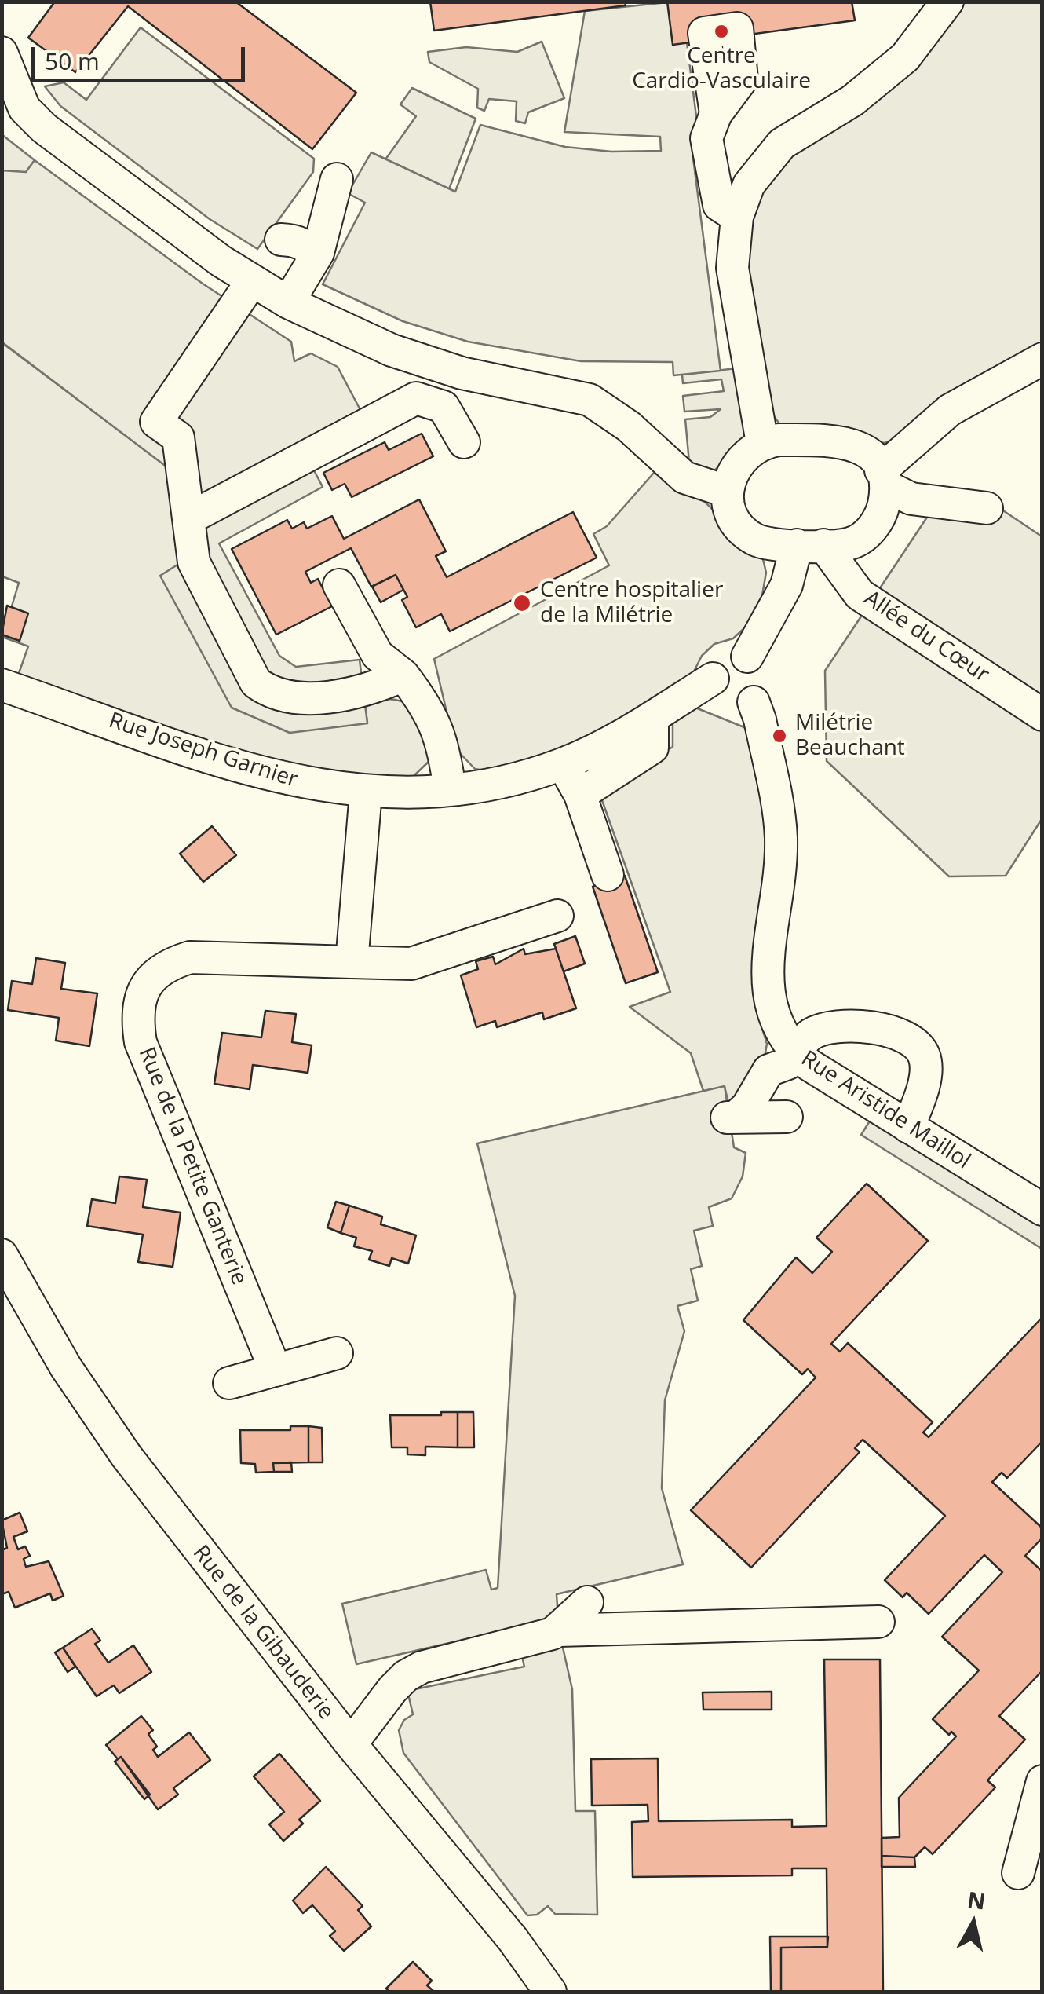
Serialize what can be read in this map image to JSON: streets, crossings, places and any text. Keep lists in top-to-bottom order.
{
  "streets": {
    "street": [
      "Allée du Cœur",
      "Rue Joseph Garnier",
      "Rue Aristide Maillol",
      "Rue de la Petite Ganterie",
      "Rue de la Gibauderie"
    ]
  },
  "places": ["Centre Cardio-Vasculaire", "Centre hospitalier de la Milétrie", "Milétrie Beauchant"],
  "scale_bar": "50 m",
  "north": "top"
}
